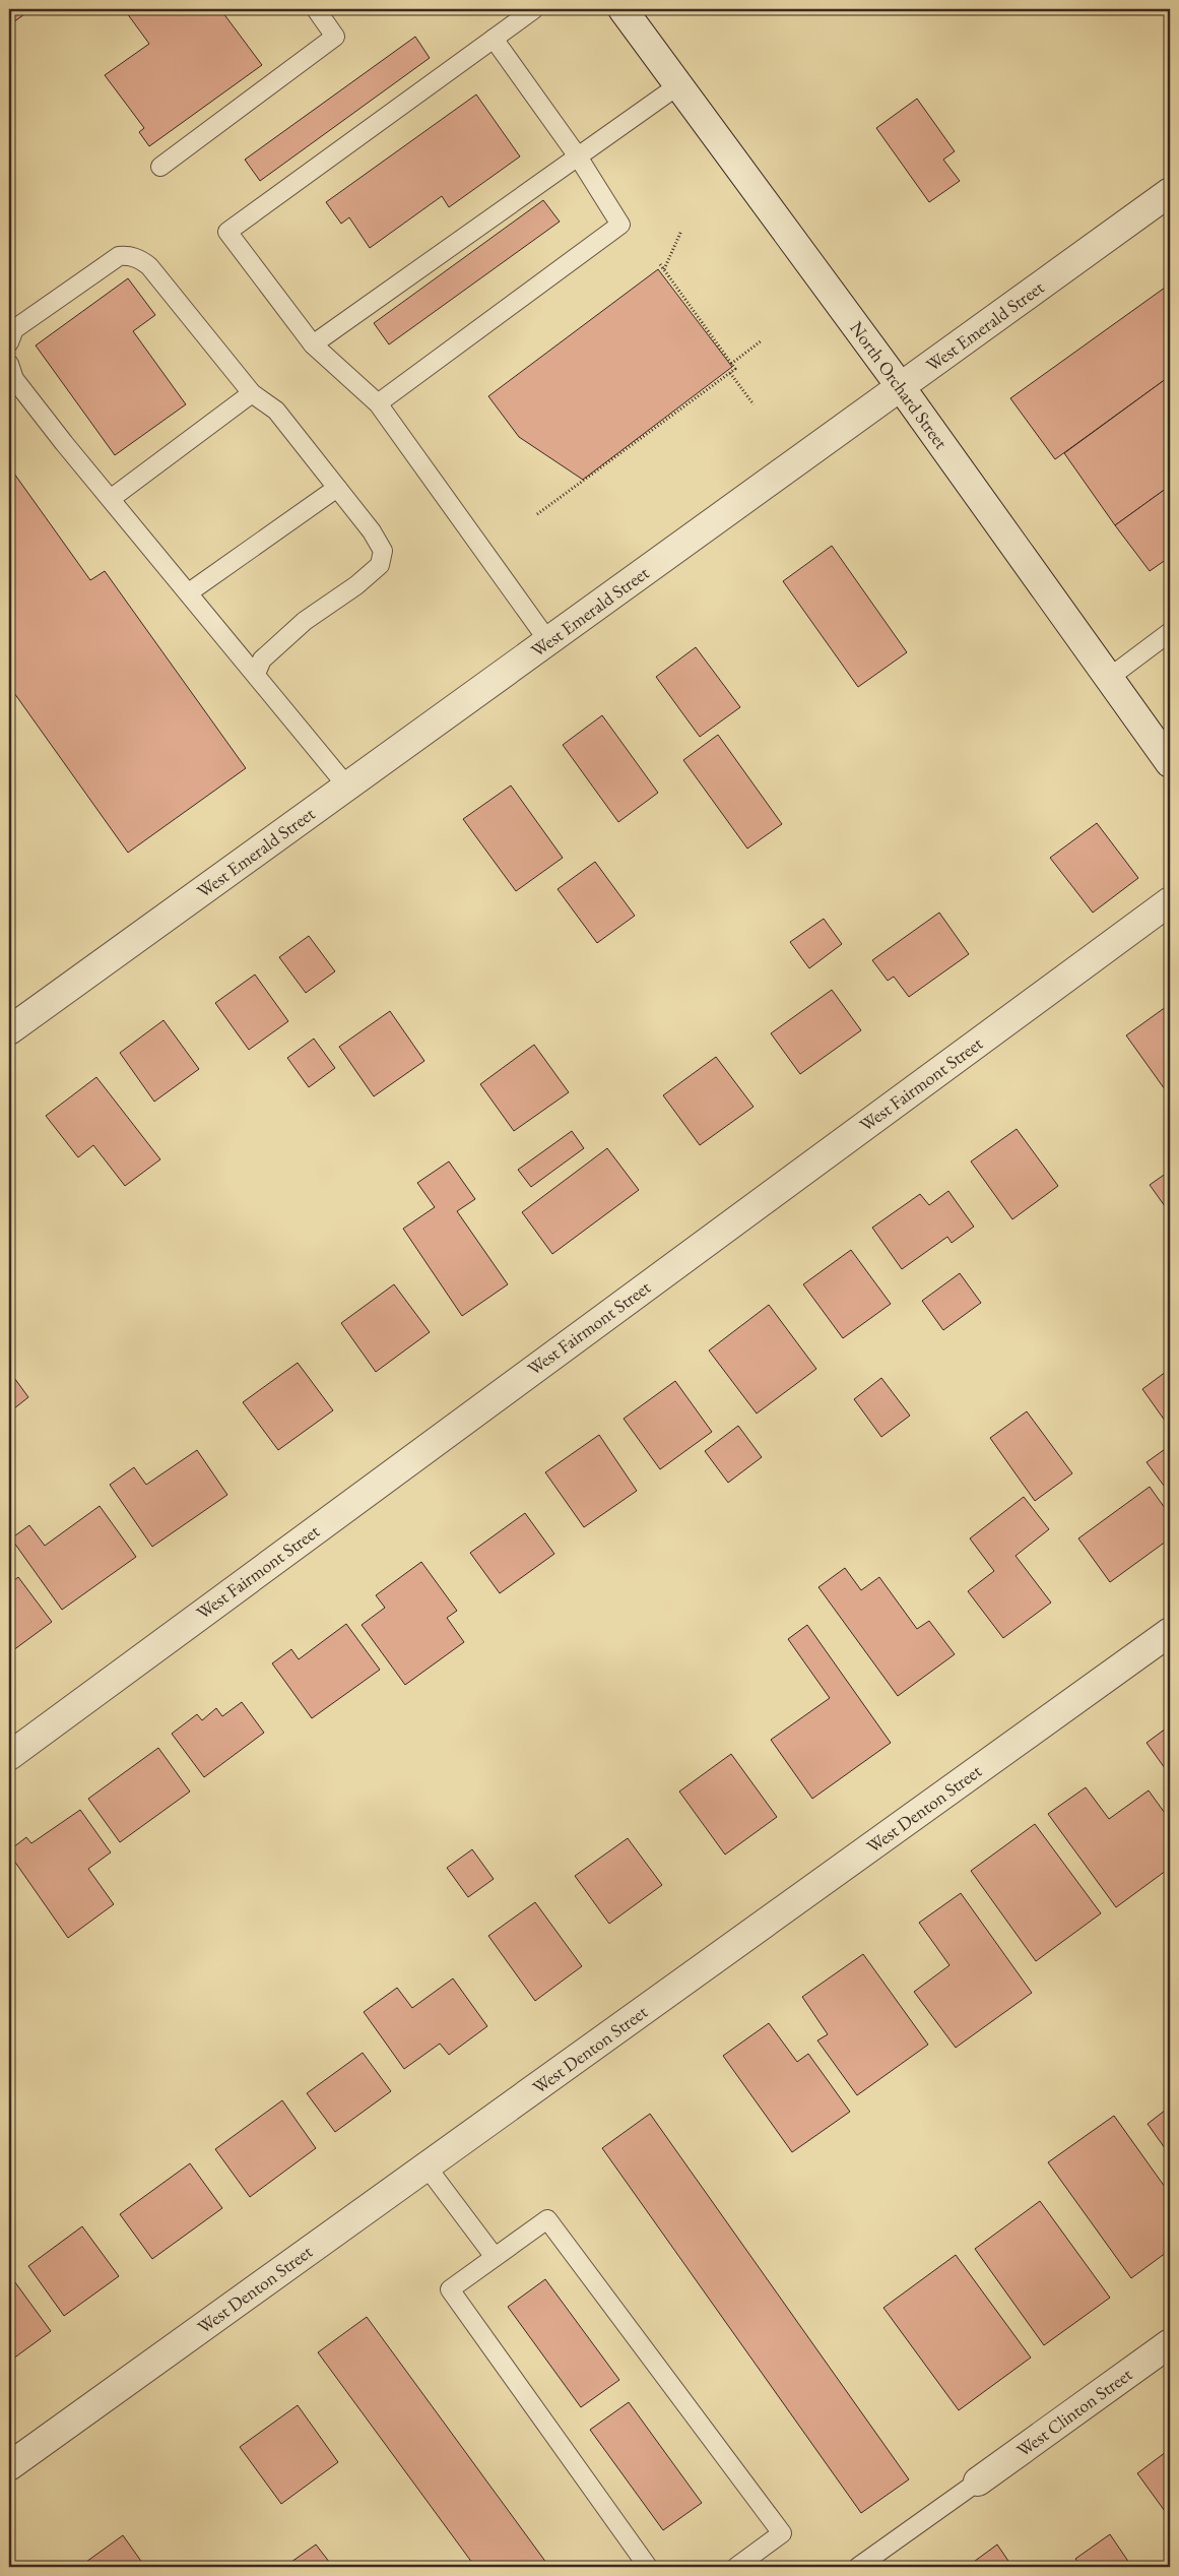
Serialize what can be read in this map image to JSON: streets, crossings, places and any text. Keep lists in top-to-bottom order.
{
  "streets": {
    "street": [
      "West Emerald Street",
      "North Orchard Street",
      "West Fairmont Street",
      "West Denton Street",
      "West Clinton Street"
    ]
  },
  "crossings": [
    ["West Emerald Street", "North Orchard Street"]
  ]
}
